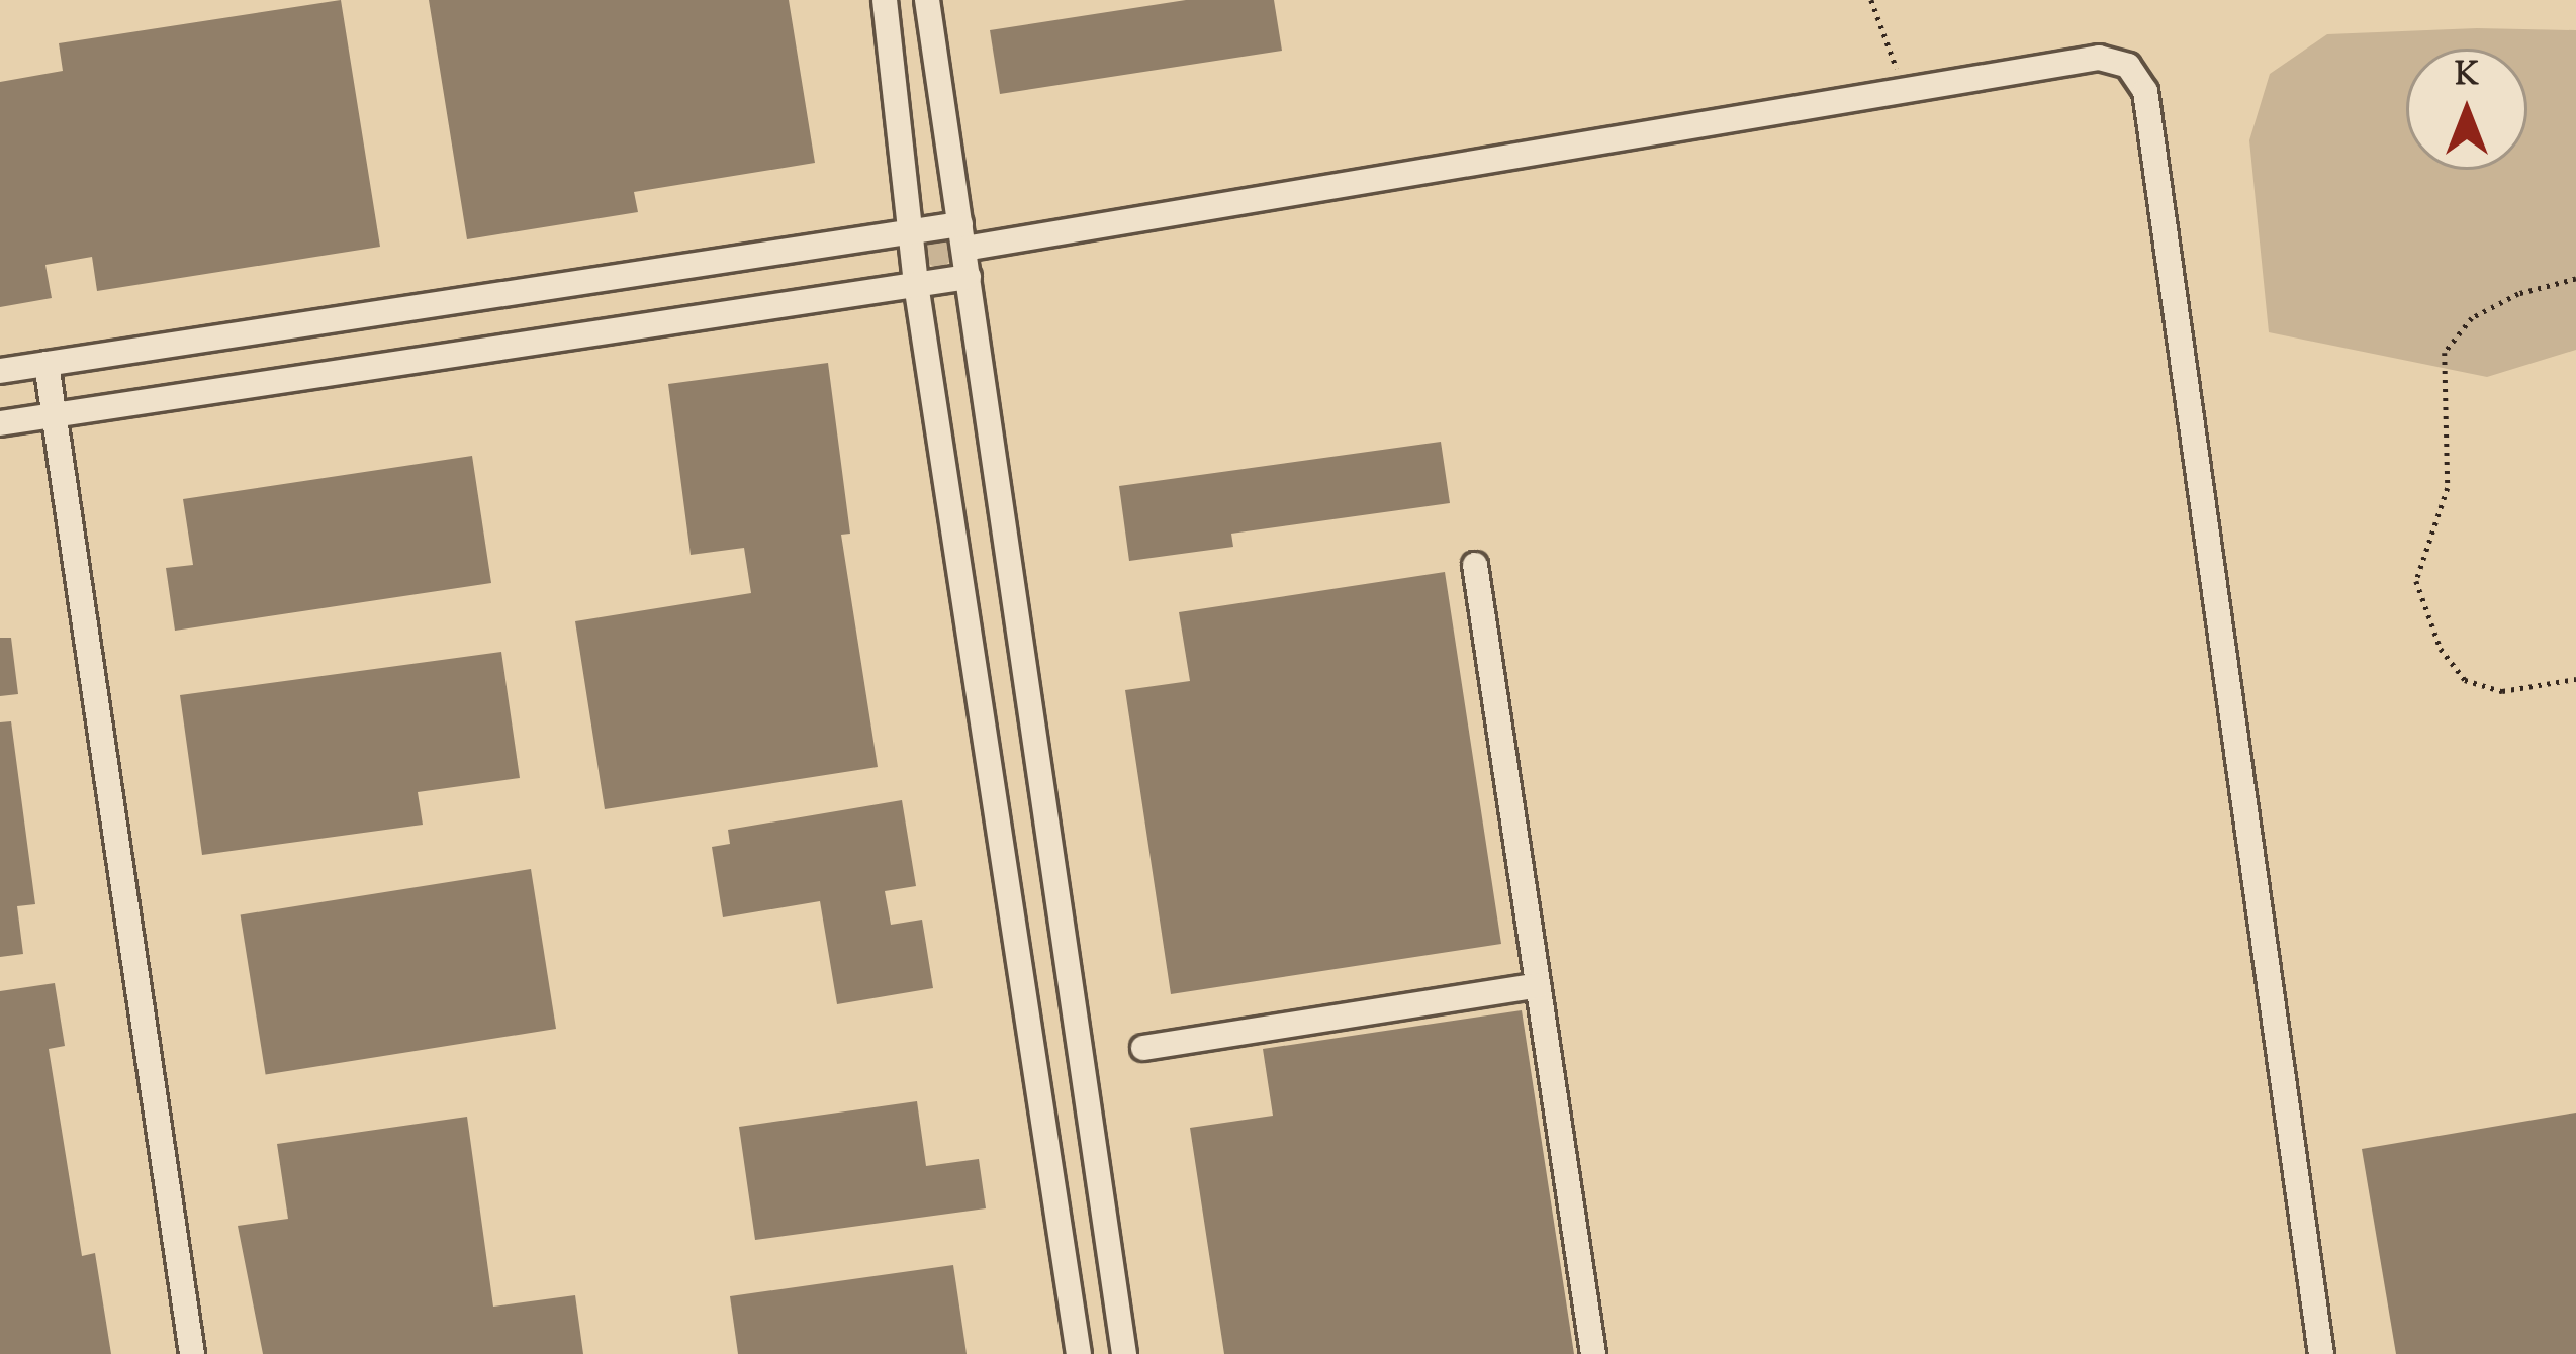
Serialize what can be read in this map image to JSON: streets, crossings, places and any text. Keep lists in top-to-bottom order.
{
  "north": "top"
}
